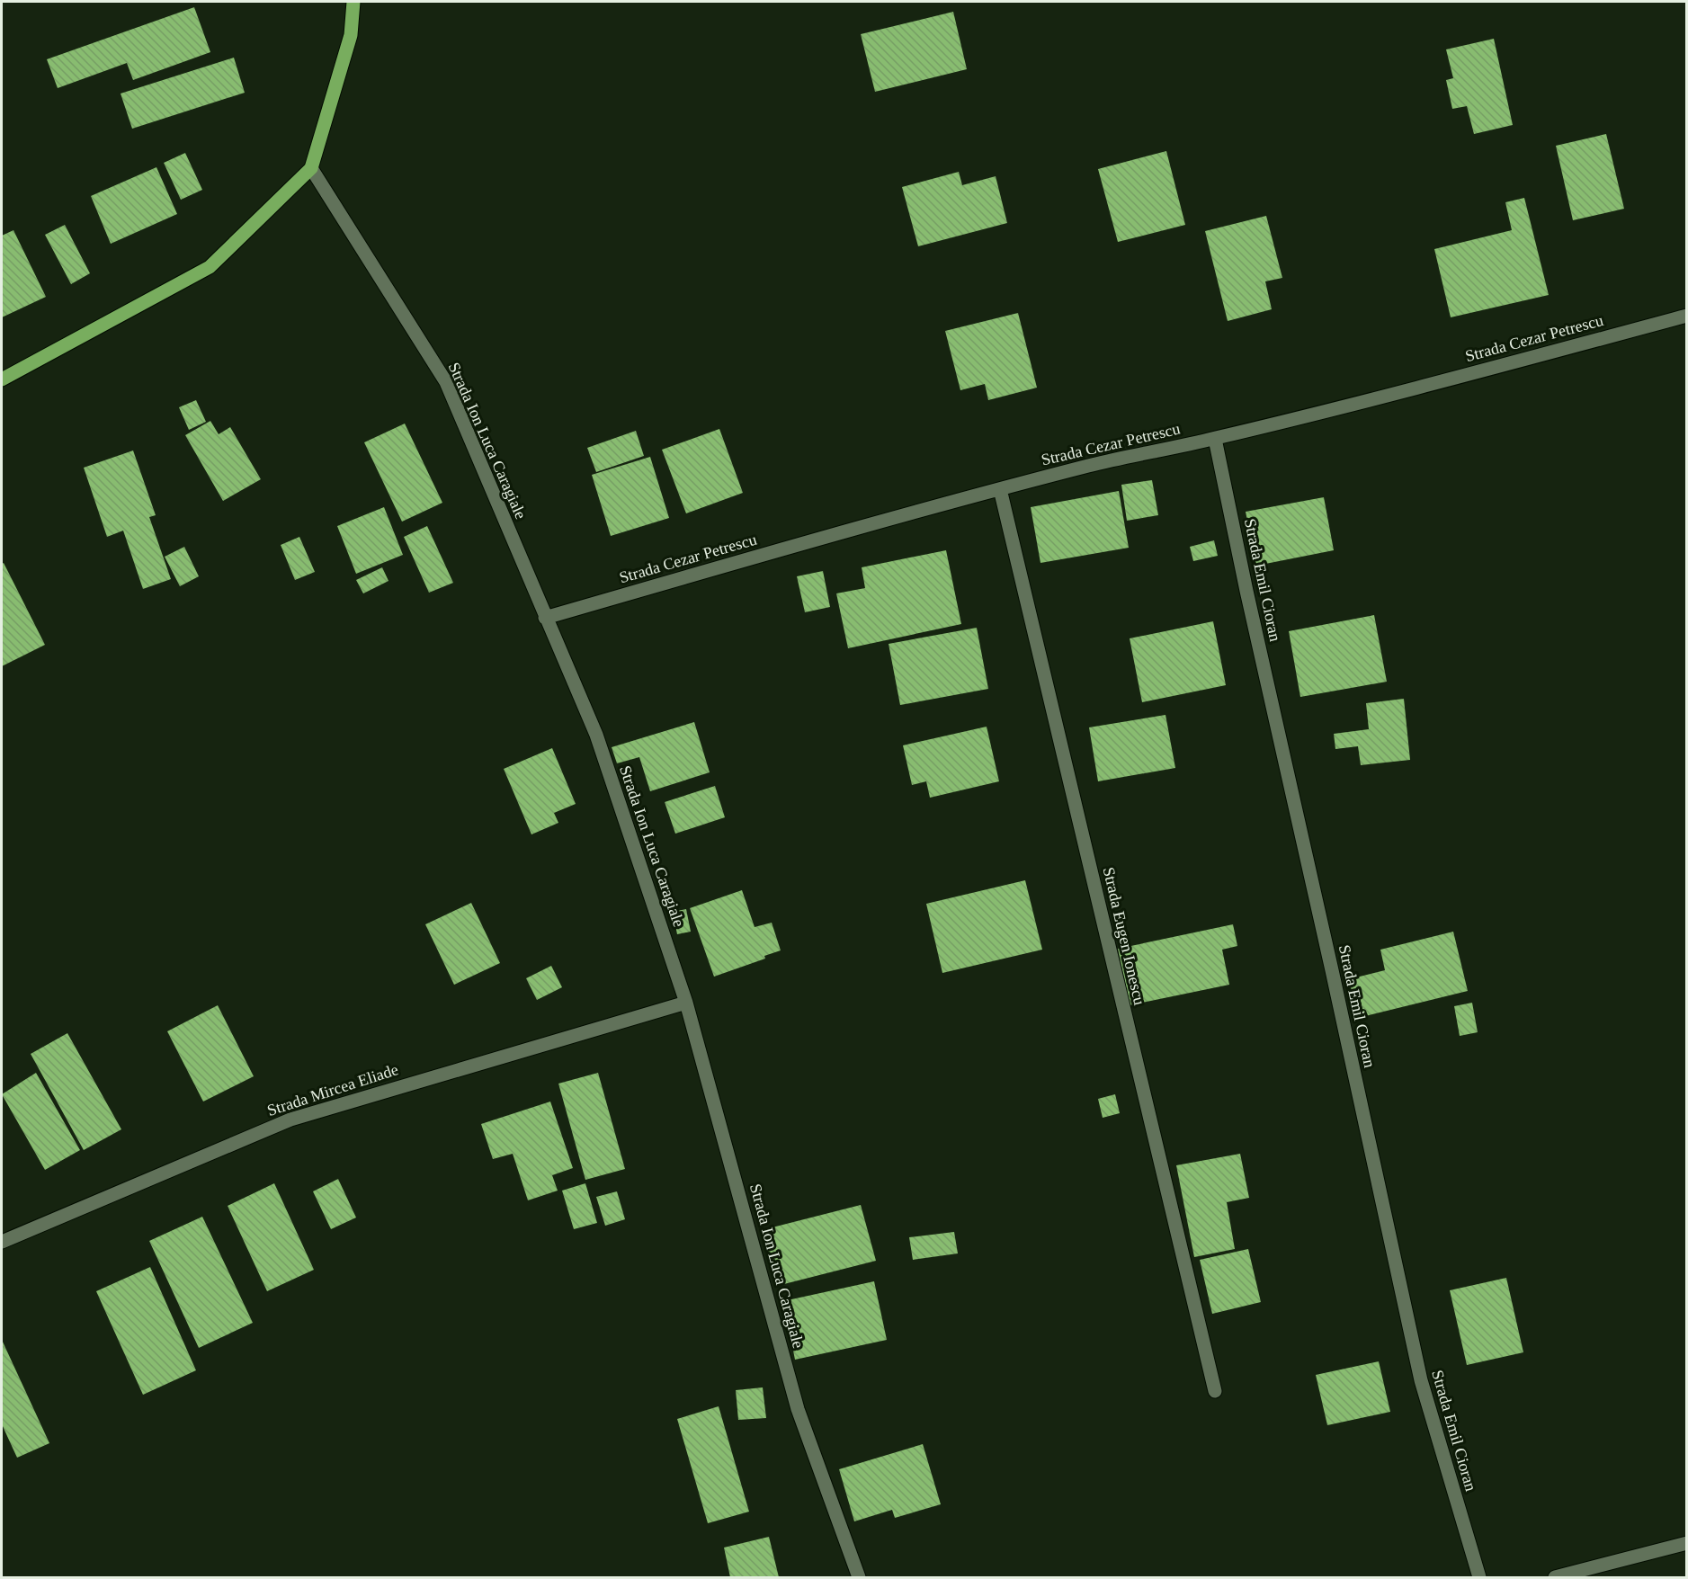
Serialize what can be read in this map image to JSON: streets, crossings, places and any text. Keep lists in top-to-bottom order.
{
  "streets": {
    "street": [
      "Strada Cezar Petrescu",
      "Strada Ion Luca Caragiale",
      "Strada Emil Cioran",
      "Strada Eugen Ionescu",
      "Strada Mircea Eliade"
    ]
  },
  "crossings": [
    ["Strada Cezar Petrescu", "Strada Ion Luca Caragiale"],
    ["Strada Cezar Petrescu", "Strada Emil Cioran"],
    ["Strada Cezar Petrescu", "Strada Eugen Ionescu"],
    ["Strada Ion Luca Caragiale", "Strada Mircea Eliade"]
  ]
}
